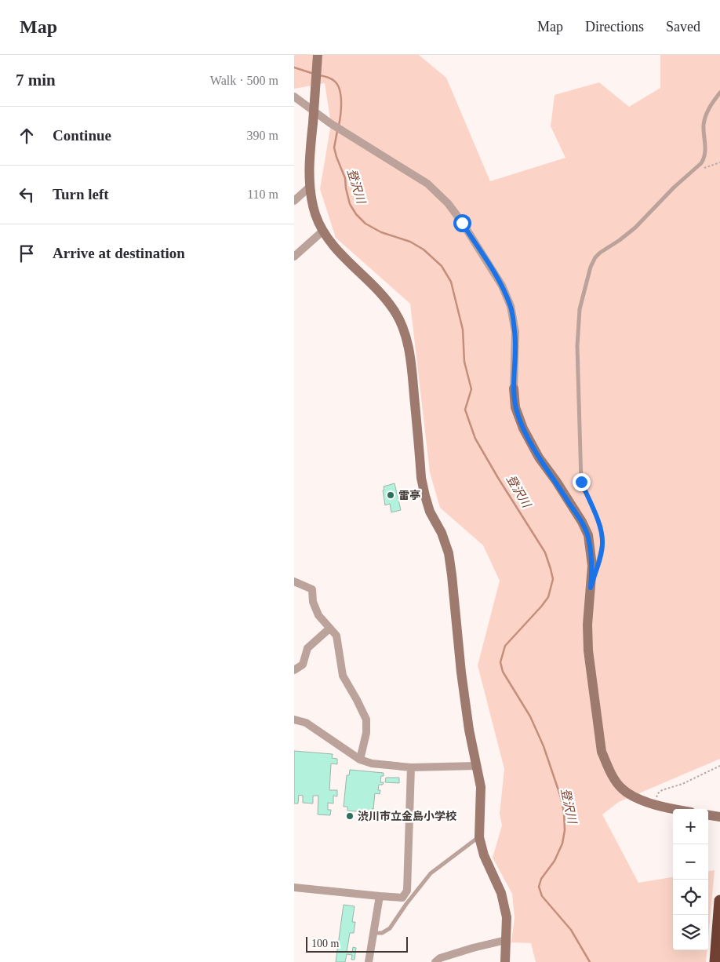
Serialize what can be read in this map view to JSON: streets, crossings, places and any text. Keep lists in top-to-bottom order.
{
  "water": ["登沢川"],
  "places": ["雷亭", "渋川市立金島小学校"],
  "scale_bar": "100 m",
  "page": {
    "header": "Map",
    "nav": ["Map", "Directions", "Saved"],
    "heading": ["7 min", "Walk · 500 m"],
    "list": [
      ["Continue", "390 m"],
      ["Turn left", "110 m"],
      "Arrive at destination"
    ],
    "map_buttons": ["+", "−"],
    "scale": "100 m"
  }
}
